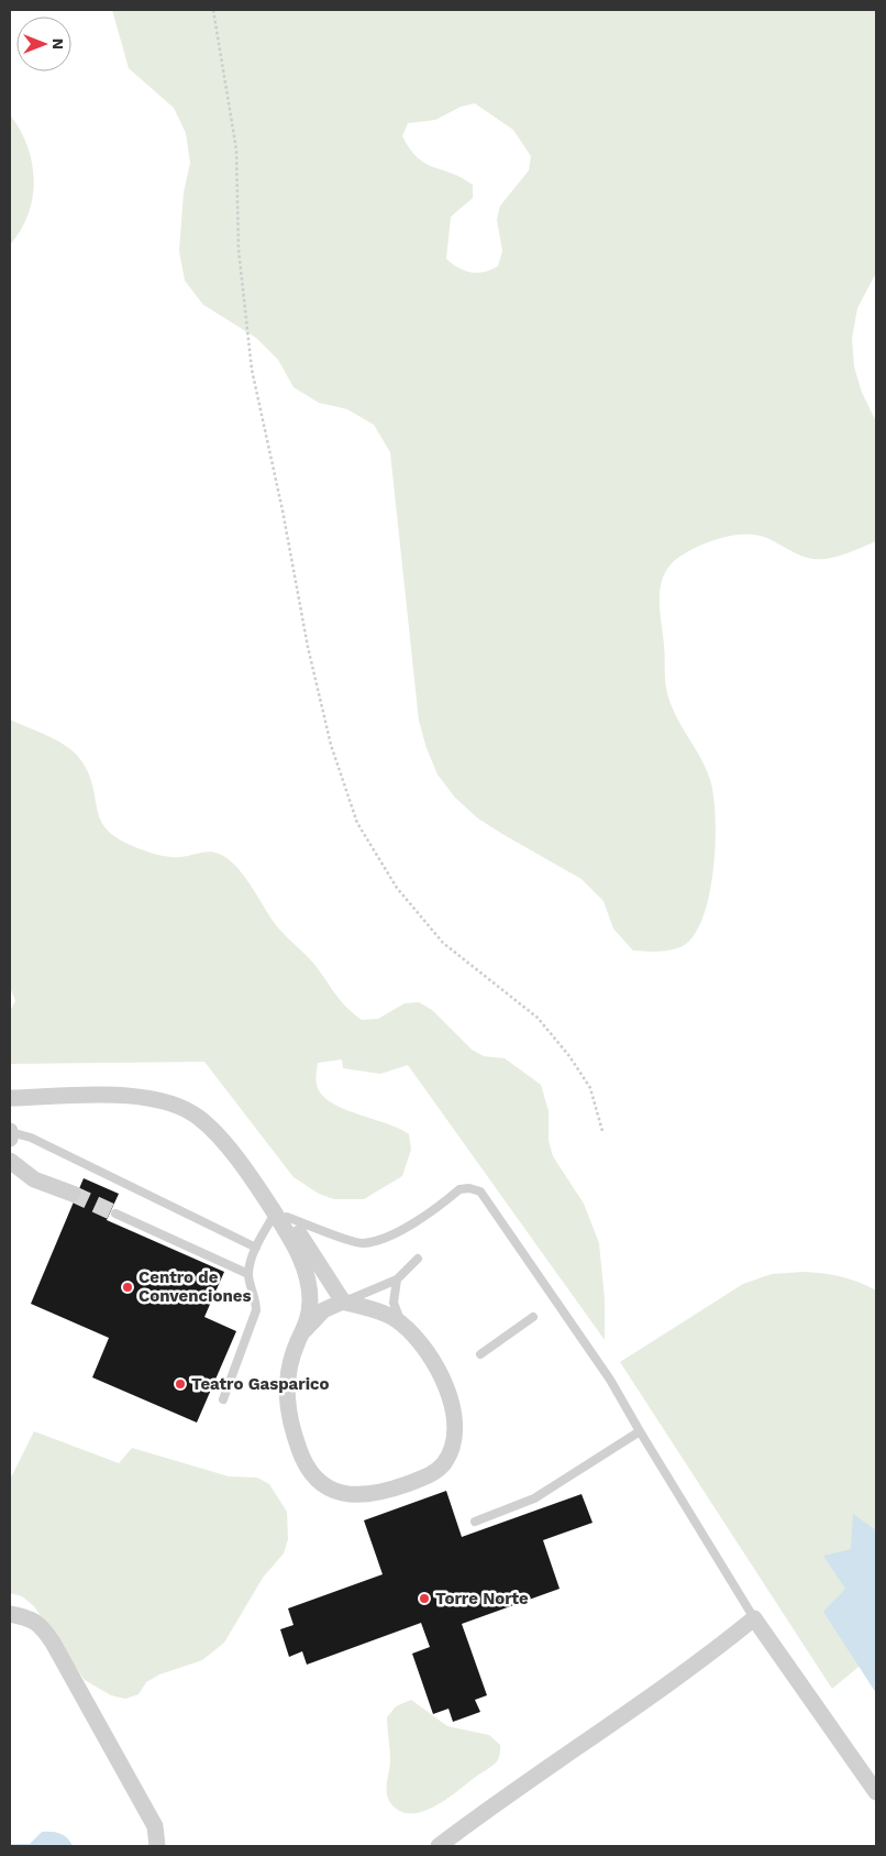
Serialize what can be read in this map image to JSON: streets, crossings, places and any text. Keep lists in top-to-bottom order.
{
  "places": ["Centro de Convenciones", "Teatro Gasparico", "Torre Norte"],
  "north": "right"
}
